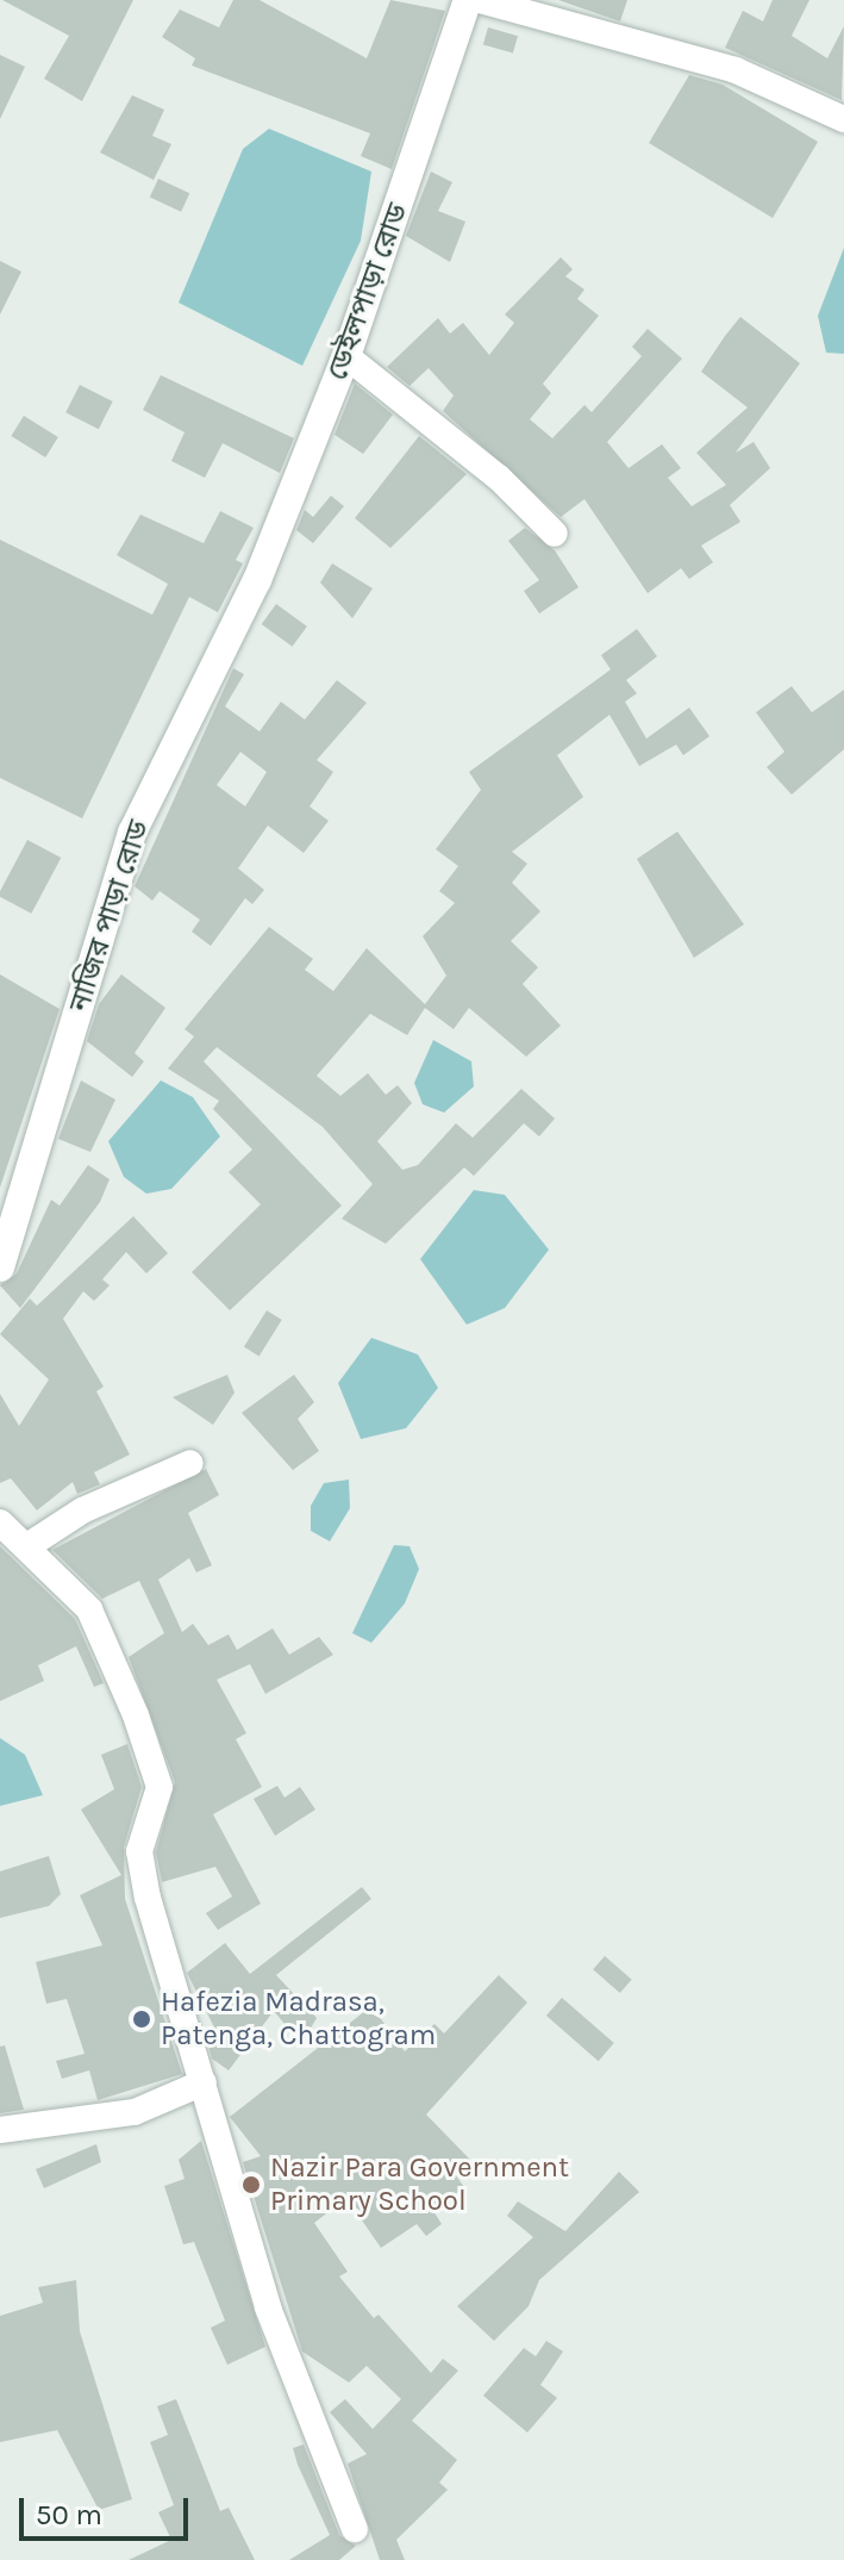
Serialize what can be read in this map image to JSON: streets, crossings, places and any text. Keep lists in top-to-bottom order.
{
  "streets": {
    "main road": ["ডেইলপাড়া রোড", "নাজির পাড়া রোড"]
  },
  "crossings": [
    ["ডেইলপাড়া রোড", "নাজির পাড়া রোড"]
  ],
  "places": ["Hafezia Madrasa, Patenga, Chattogram", "Nazir Para Government Primary School"],
  "scale_bar": "50 m"
}
